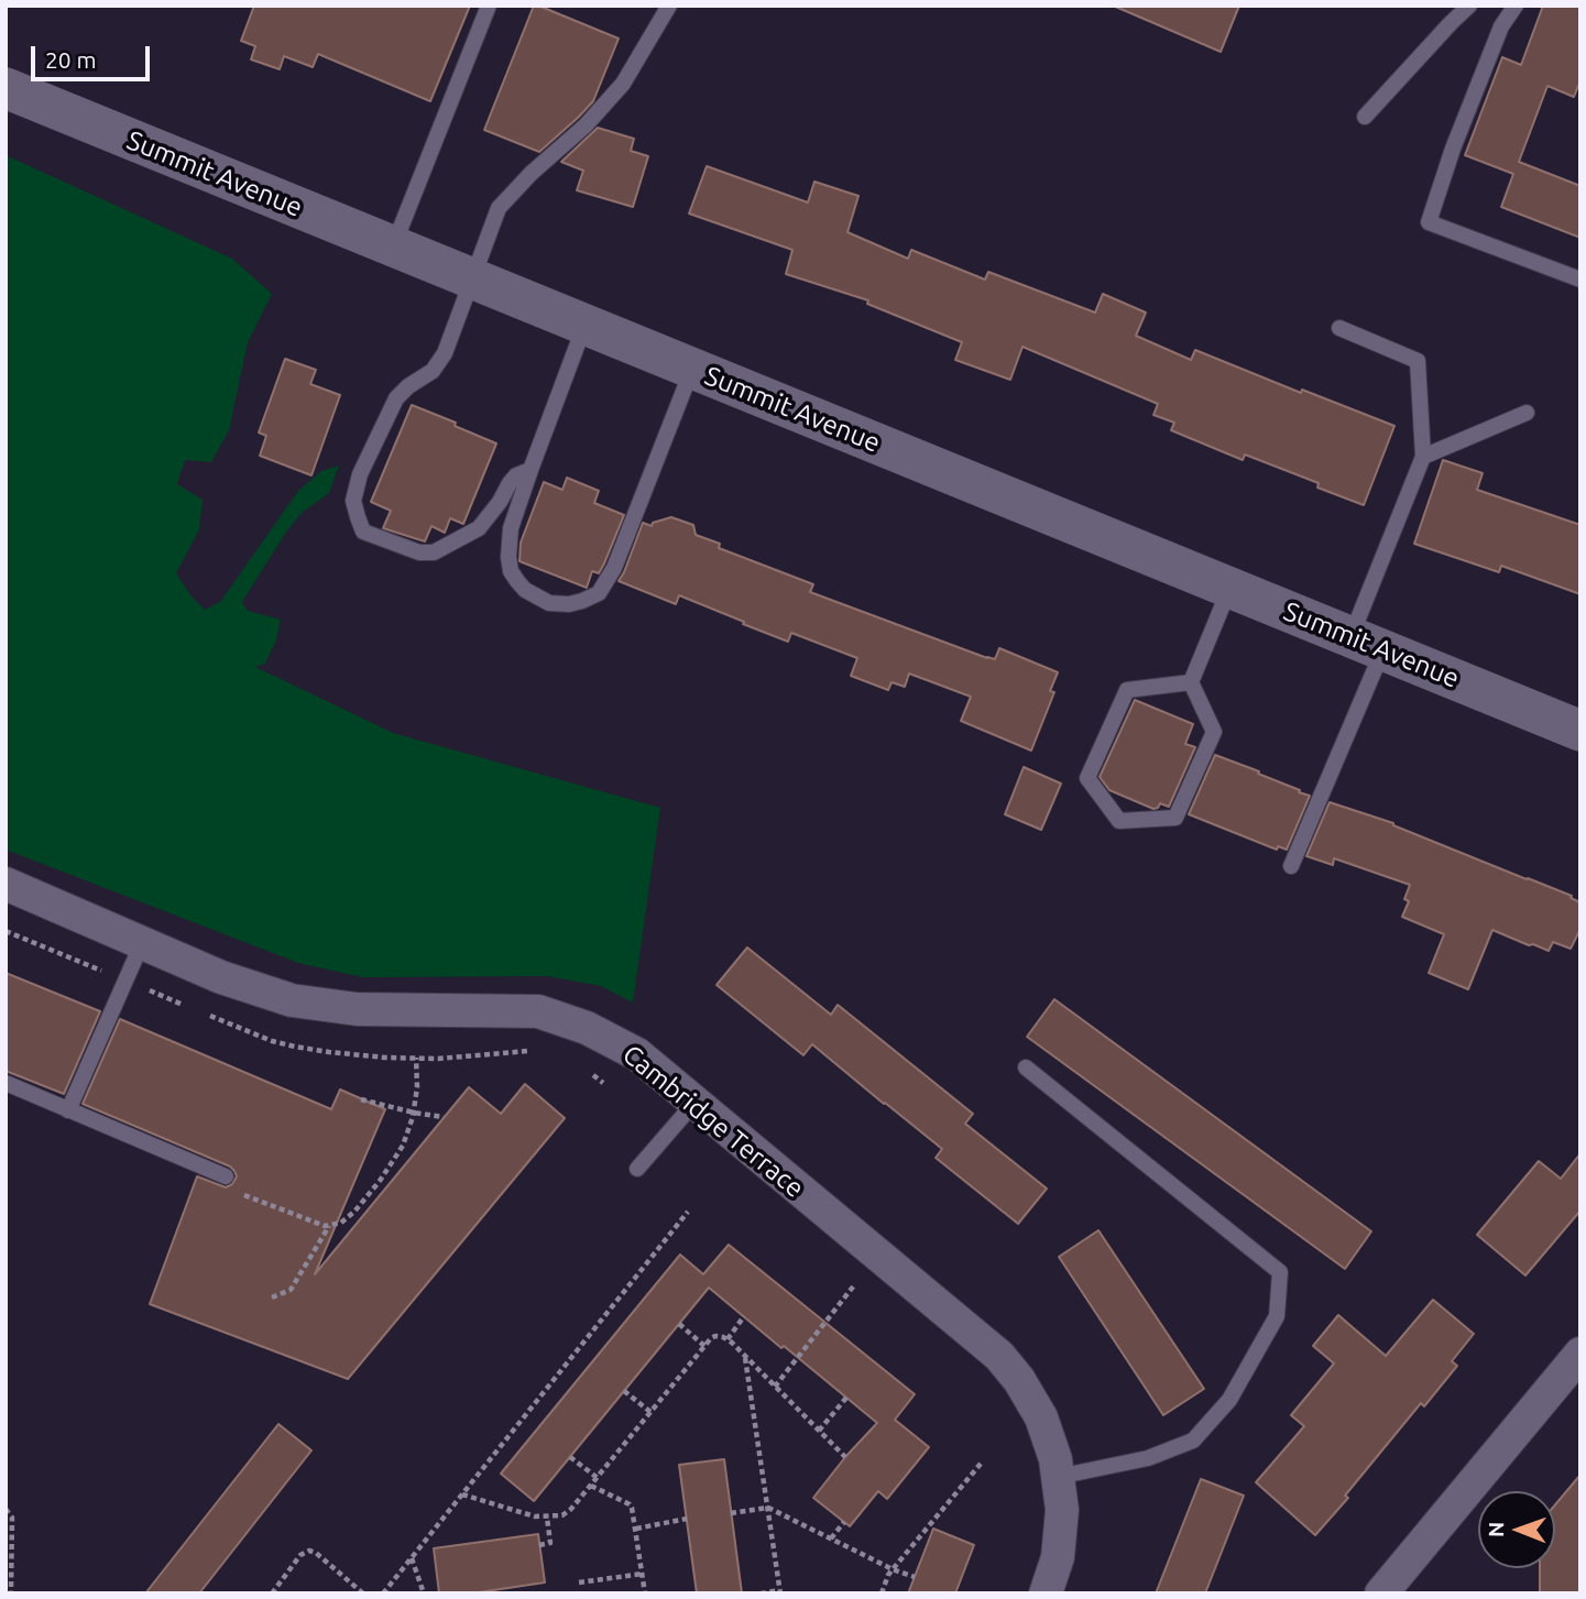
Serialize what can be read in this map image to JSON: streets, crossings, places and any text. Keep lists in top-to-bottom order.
{
  "streets": {
    "street": ["Summit Avenue", "Cambridge Terrace"]
  },
  "scale_bar": "20 m",
  "north": "left"
}
